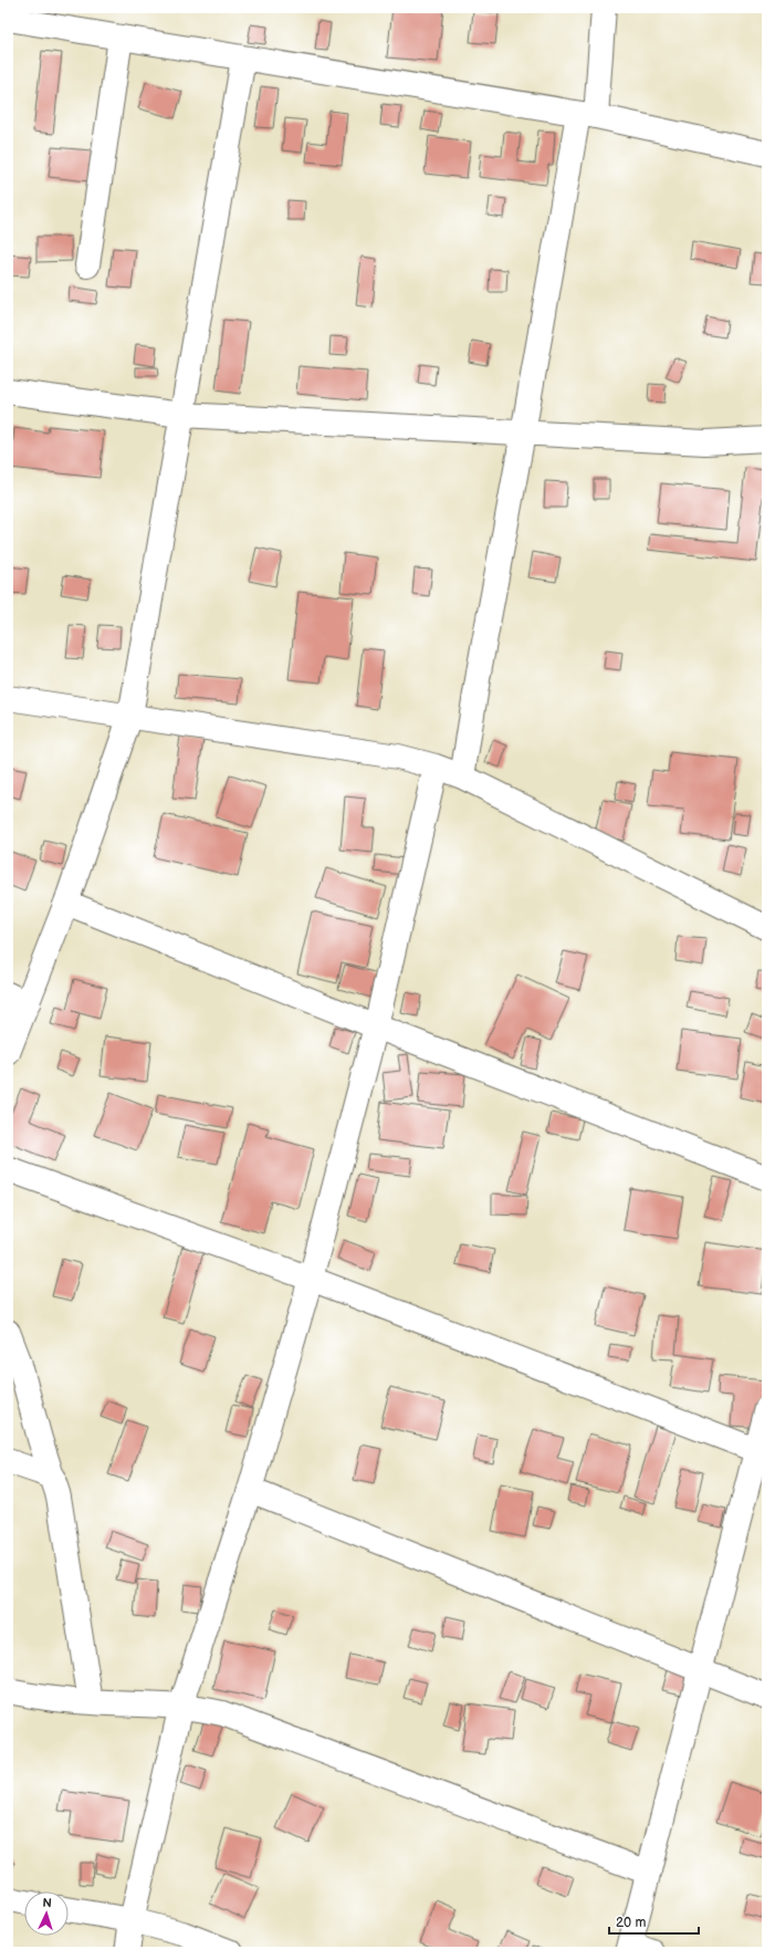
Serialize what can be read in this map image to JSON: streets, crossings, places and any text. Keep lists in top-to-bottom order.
{
  "scale_bar": "20 m",
  "north": "top"
}
